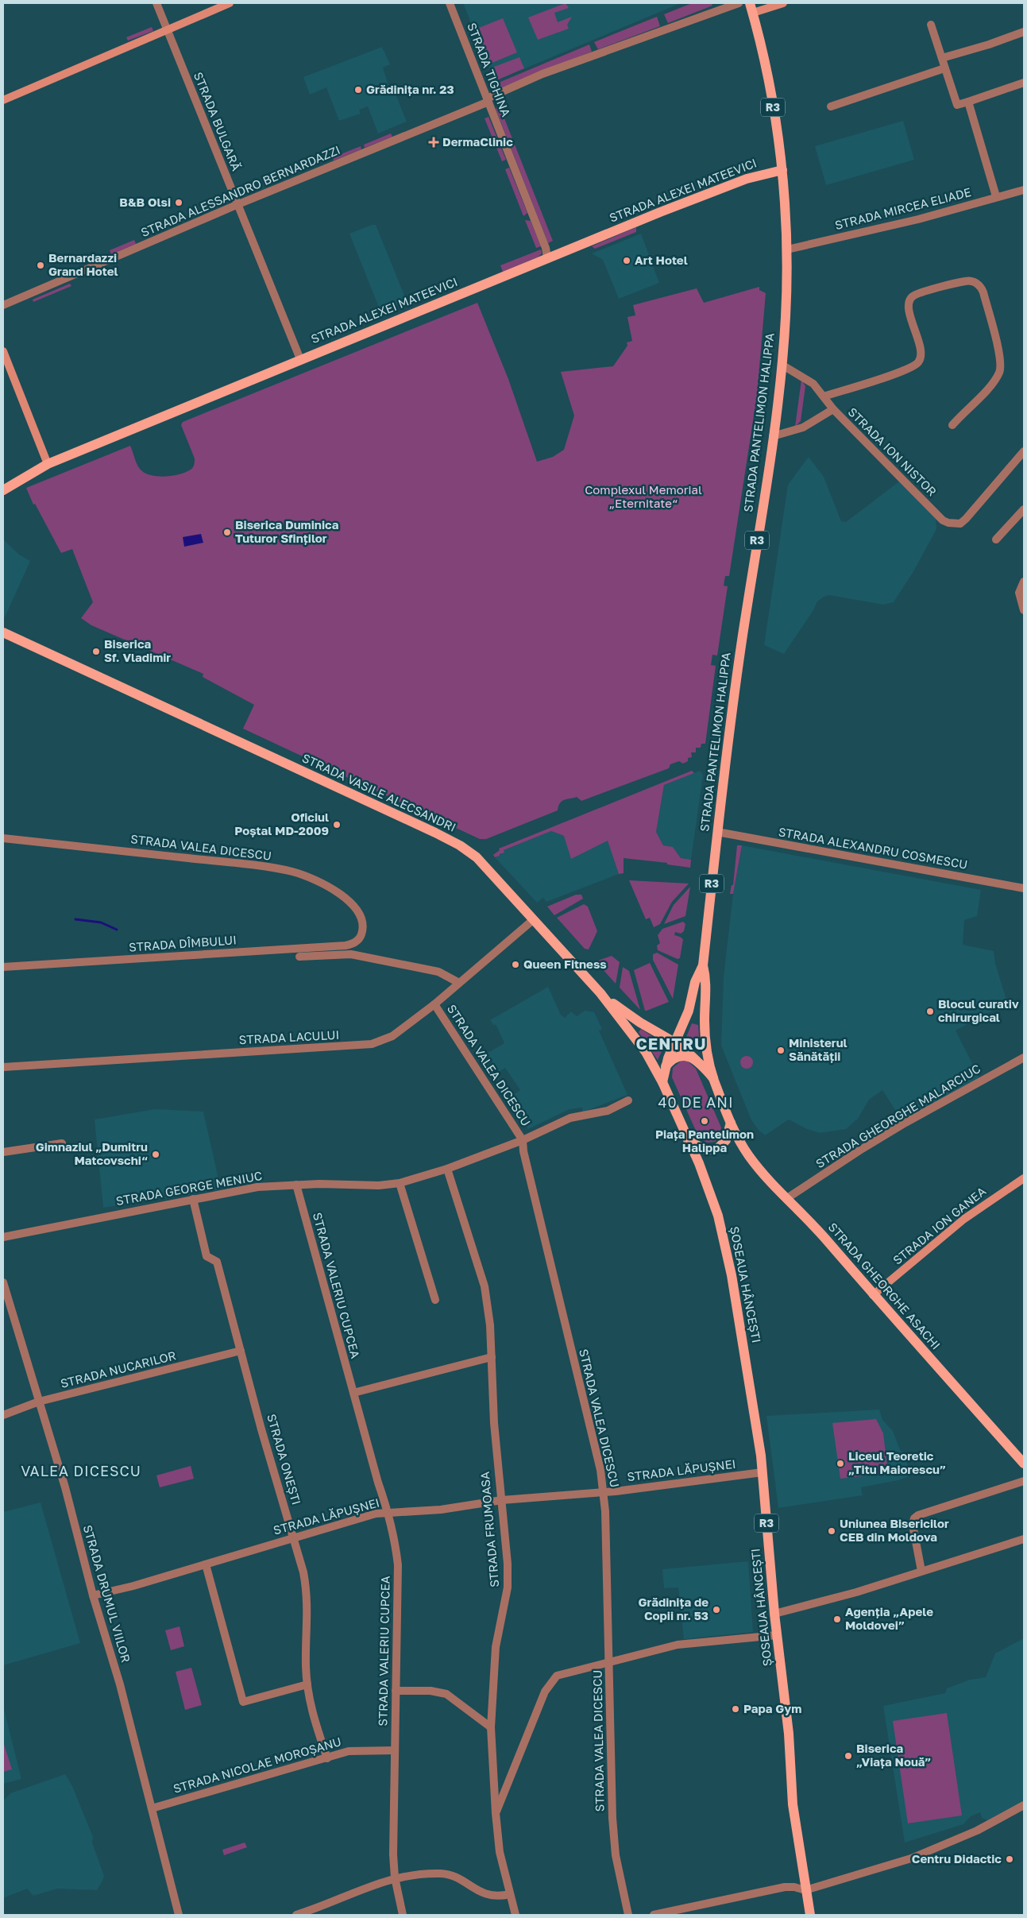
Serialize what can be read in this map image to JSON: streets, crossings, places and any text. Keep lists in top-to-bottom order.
{
  "streets": {
    "main road": [
      "R3",
      "STRADA ALEXEI MATEEVICI",
      "STRADA PANTELIMON HALIPPA",
      "STRADA VASILE ALECSANDRI",
      "STRADA ION GANEA",
      "ȘOSEAUA HÂNCEȘTI",
      "STRADA GHEORGHE ASACHI"
    ],
    "street": [
      "STRADA TIGHINA",
      "STRADA BULGARĂ",
      "STRADA ALESSANDRO BERNARDAZZI",
      "STRADA MIRCEA ELIADE",
      "STRADA ION NISTOR",
      "STRADA VALEA DICESCU",
      "STRADA ALEXANDRU COSMESCU",
      "STRADA DÎMBULUI",
      "STRADA LACULUI",
      "STRADA GHEORGHE MALARCIUC",
      "STRADA GEORGE MENIUC",
      "STRADA VALERIU CUPCEA",
      "STRADA NUCARILOR",
      "STRADA ONEȘTI",
      "STRADA LĂPUȘNEI",
      "STRADA FRUMOASA",
      "STRADA DRUMUL VIILOR",
      "STRADA NICOLAE MOROȘANU"
    ]
  },
  "crossings": [
    ["STRADA TIGHINA", "STRADA ALEXEI MATEEVICI"],
    ["STRADA TIGHINA", "STRADA ALESSANDRO BERNARDAZZI"],
    ["R3", "STRADA PANTELIMON HALIPPA"],
    ["R3", "STRADA VASILE ALECSANDRI"],
    ["R3", "ȘOSEAUA HÂNCEȘTI"],
    ["R3", "STRADA GHEORGHE ASACHI"],
    ["STRADA BULGARĂ", "STRADA ALEXEI MATEEVICI"],
    ["STRADA BULGARĂ", "STRADA ALESSANDRO BERNARDAZZI"],
    ["STRADA ALEXEI MATEEVICI", "STRADA PANTELIMON HALIPPA"],
    ["STRADA MIRCEA ELIADE", "STRADA PANTELIMON HALIPPA"],
    ["STRADA PANTELIMON HALIPPA", "STRADA ION NISTOR"],
    ["STRADA PANTELIMON HALIPPA", "STRADA ALEXANDRU COSMESCU"],
    ["STRADA VASILE ALECSANDRI", "STRADA LACULUI"],
    ["STRADA VALEA DICESCU", "STRADA DÎMBULUI"],
    ["STRADA VALEA DICESCU", "STRADA LACULUI"],
    ["STRADA VALEA DICESCU", "STRADA GEORGE MENIUC"],
    ["STRADA VALEA DICESCU", "STRADA LĂPUȘNEI"],
    ["STRADA GHEORGHE MALARCIUC", "STRADA GHEORGHE ASACHI"],
    ["STRADA GEORGE MENIUC", "STRADA VALERIU CUPCEA"],
    ["STRADA GEORGE MENIUC", "STRADA ONEȘTI"],
    ["STRADA GEORGE MENIUC", "STRADA FRUMOASA"],
    ["STRADA ION GANEA", "STRADA GHEORGHE ASACHI"],
    ["ȘOSEAUA HÂNCEȘTI", "STRADA LĂPUȘNEI"],
    ["STRADA VALERIU CUPCEA", "STRADA LĂPUȘNEI"],
    ["STRADA VALERIU CUPCEA", "STRADA NICOLAE MOROȘANU"],
    ["STRADA NUCARILOR", "STRADA ONEȘTI"],
    ["STRADA NUCARILOR", "STRADA DRUMUL VIILOR"],
    ["STRADA ONEȘTI", "STRADA LĂPUȘNEI"],
    ["STRADA ONEȘTI", "STRADA NICOLAE MOROȘANU"],
    ["STRADA LĂPUȘNEI", "STRADA FRUMOASA"],
    ["STRADA LĂPUȘNEI", "STRADA DRUMUL VIILOR"],
    ["STRADA DRUMUL VIILOR", "STRADA NICOLAE MOROȘANU"]
  ],
  "districts": ["CENTRU", "40 DE ANI", "VALEA DICESCU"],
  "parks": ["Complexul Memorial „Eternitate“"],
  "places": {
    "other": [
      "Grădinița nr. 23",
      "B&B Olsi",
      "Art Hotel",
      "Bernardazzi Grand Hotel",
      "Biserica Duminica Tuturor Sfinților",
      "Biserica Sf. Vladimir",
      "Oficiul Poștal MD-2009",
      "Queen Fitness",
      "Blocul curativ chirurgical",
      "Ministerul Sănătății",
      "Piața Pantelimon Halippa",
      "Gimnaziul „Dumitru Matcovschi“",
      "Liceul Teoretic „Titu Maiorescu”",
      "Uniunea Bisericilor CEB din Moldova",
      "Grădinița de Copii nr. 53",
      "Agenția „Apele Moldovei”",
      "Papa Gym",
      "Biserica „Viața Nouă”",
      "Centru Didactic"
    ],
    "health": ["DermaClinic"]
  }
}
